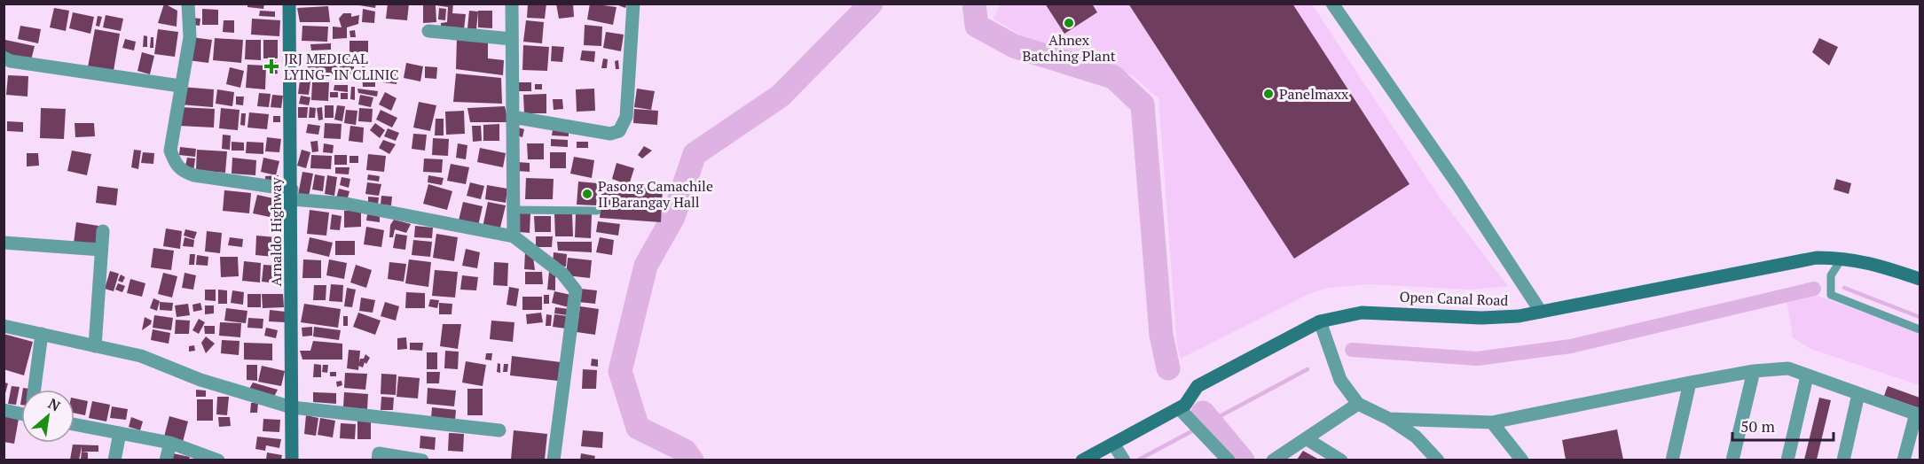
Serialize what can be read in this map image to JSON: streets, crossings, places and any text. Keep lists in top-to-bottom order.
{
  "streets": {
    "main road": ["Arnaldo Highway", "Open Canal Road"]
  },
  "places": {
    "other": ["Ahnex Batching Plant", "Panelmaxx", "Pasong Camachile II Barangay Hall"],
    "health": ["JRJ MEDICAL LYING- IN CLINIC"]
  },
  "scale_bar": "50 m",
  "north": "top right"
}
